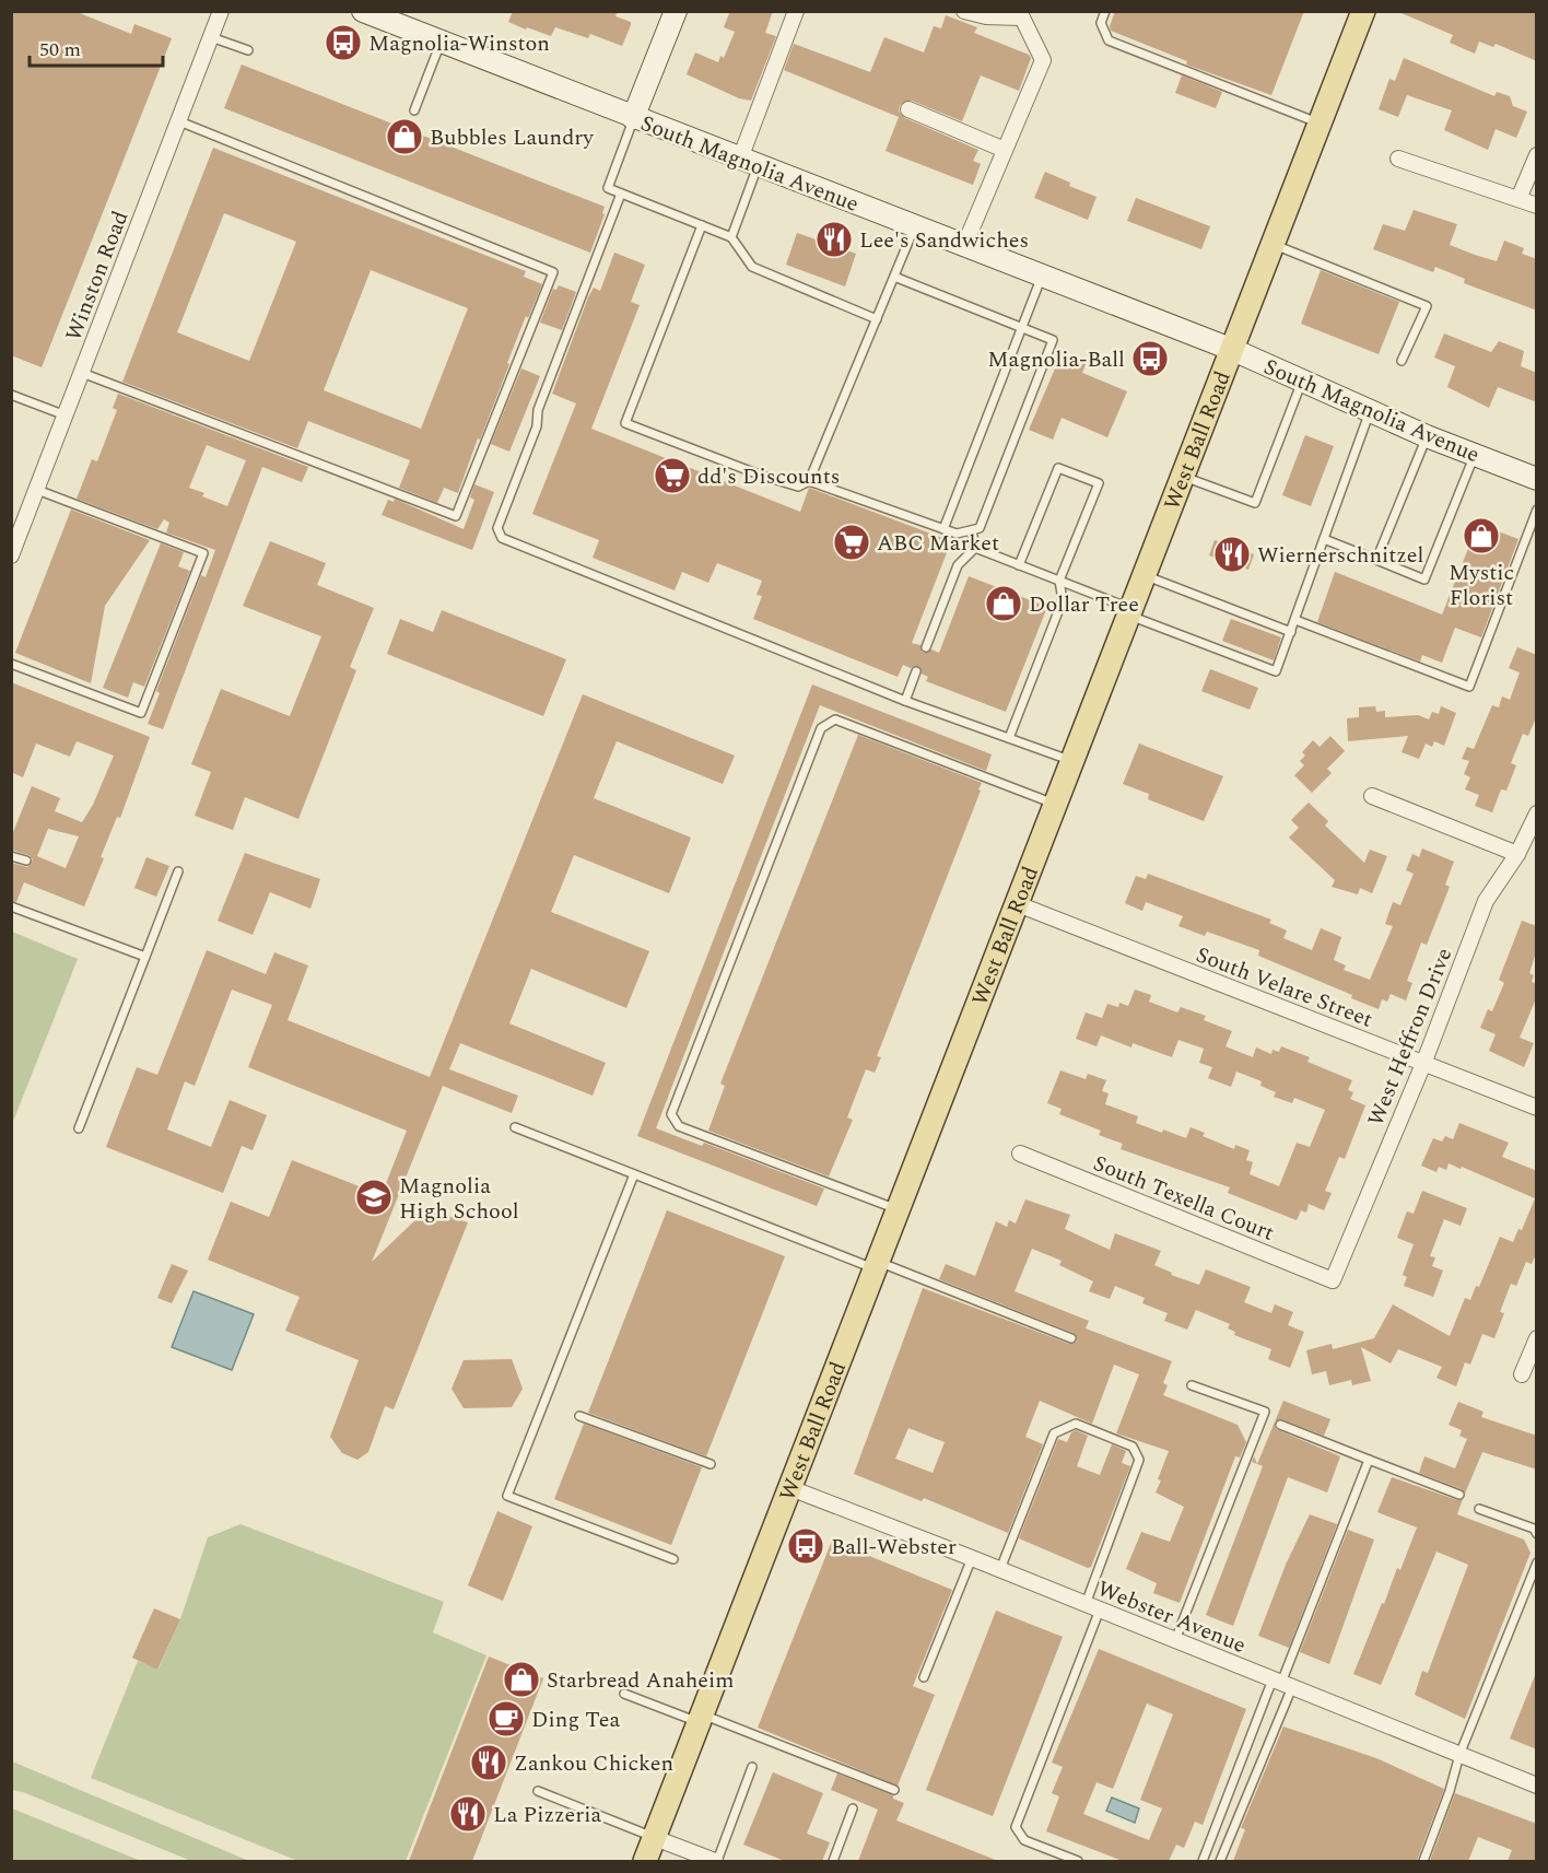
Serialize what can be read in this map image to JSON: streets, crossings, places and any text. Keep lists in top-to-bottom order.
{
  "streets": {
    "main road": ["South Magnolia Avenue", "West Ball Road"],
    "street": [
      "Winston Road",
      "South Velare Street",
      "West Heffron Drive",
      "South Texella Court",
      "Webster Avenue"
    ]
  },
  "crossings": [
    ["South Magnolia Avenue", "West Ball Road"],
    ["West Ball Road", "South Velare Street"],
    ["West Ball Road", "Webster Avenue"],
    ["South Velare Street", "West Heffron Drive"],
    ["West Heffron Drive", "South Texella Court"]
  ],
  "places": {
    "bus stop": ["Magnolia-Winston", "Magnolia-Ball", "Ball-Webster"],
    "shop": [
      "Bubbles Laundry",
      "Mystic Florist",
      "Dollar Tree",
      "Starbread Anaheim"
    ],
    "restaurant": [
      "Lee's Sandwiches",
      "Wiernerschnitzel",
      "Zankou Chicken",
      "La Pizzeria"
    ],
    "supermarket": ["dd's Discounts", "ABC Market"],
    "school or university": ["Magnolia High School"],
    "cafe": ["Ding Tea"]
  },
  "scale_bar": "50 m"
}
